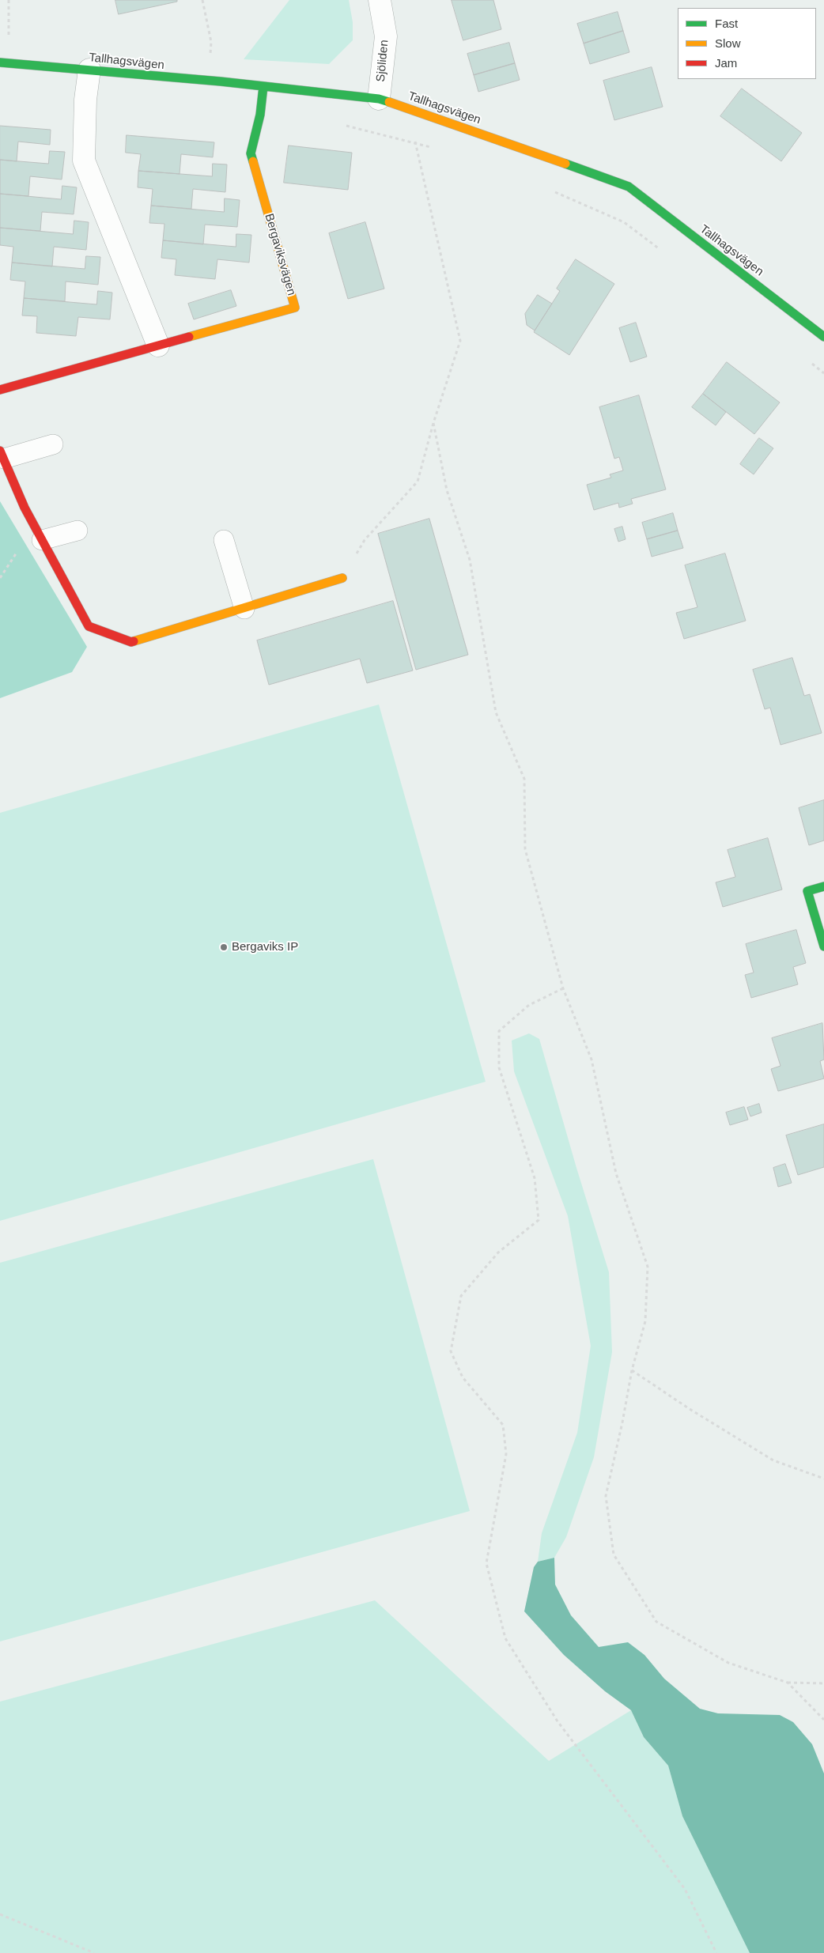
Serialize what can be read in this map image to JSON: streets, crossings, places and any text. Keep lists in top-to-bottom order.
{
  "streets": {
    "street": ["Sjöliden", "Tallhagsvägen", "Bergaviksvägen"]
  },
  "crossings": [
    ["Sjöliden", "Tallhagsvägen"],
    ["Tallhagsvägen", "Bergaviksvägen"]
  ],
  "places": ["Bergaviks IP"],
  "legend": ["Fast", "Slow", "Jam"]
}
